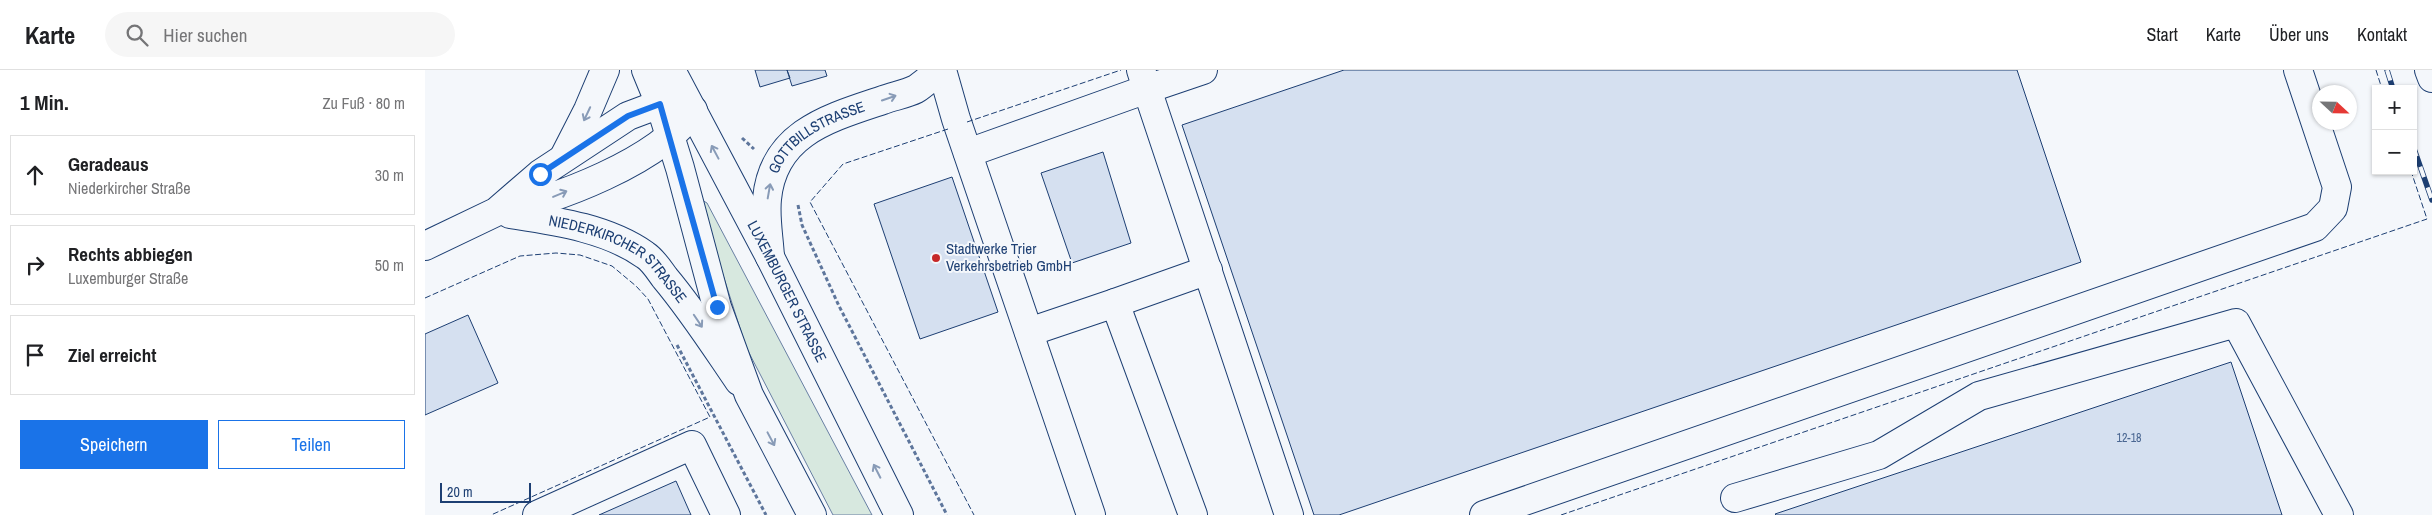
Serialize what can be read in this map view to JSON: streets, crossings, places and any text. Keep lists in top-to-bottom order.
{
  "streets": {
    "street": ["GOTTBILLSTRASSE", "NIEDERKIRCHER STRASSE", "LUXEMBURGER STRASSE"]
  },
  "crossings": [
    ["GOTTBILLSTRASSE", "LUXEMBURGER STRASSE"],
    ["NIEDERKIRCHER STRASSE", "LUXEMBURGER STRASSE"]
  ],
  "one_way": ["GOTTBILLSTRASSE"],
  "places": ["Stadtwerke Trier Verkehrsbetrieb GmbH"],
  "house_numbers": ["12-18"],
  "scale_bar": "20 m",
  "north": "right",
  "page": {
    "header": "Karte",
    "search": "Hier suchen",
    "nav": [
      "Start",
      "Karte",
      "Über uns",
      "Kontakt"
    ],
    "heading": ["1 Min.", "Zu Fuß · 80 m"],
    "map_buttons": ["+", "−"],
    "list": [
      ["Geradeaus", "Niederkircher Straße", "30 m"],
      ["Rechts abbiegen", "Luxemburger Straße", "50 m"],
      "Ziel erreicht"
    ],
    "buttons": ["Speichern", "Teilen"],
    "scale": "20 m"
  }
}
